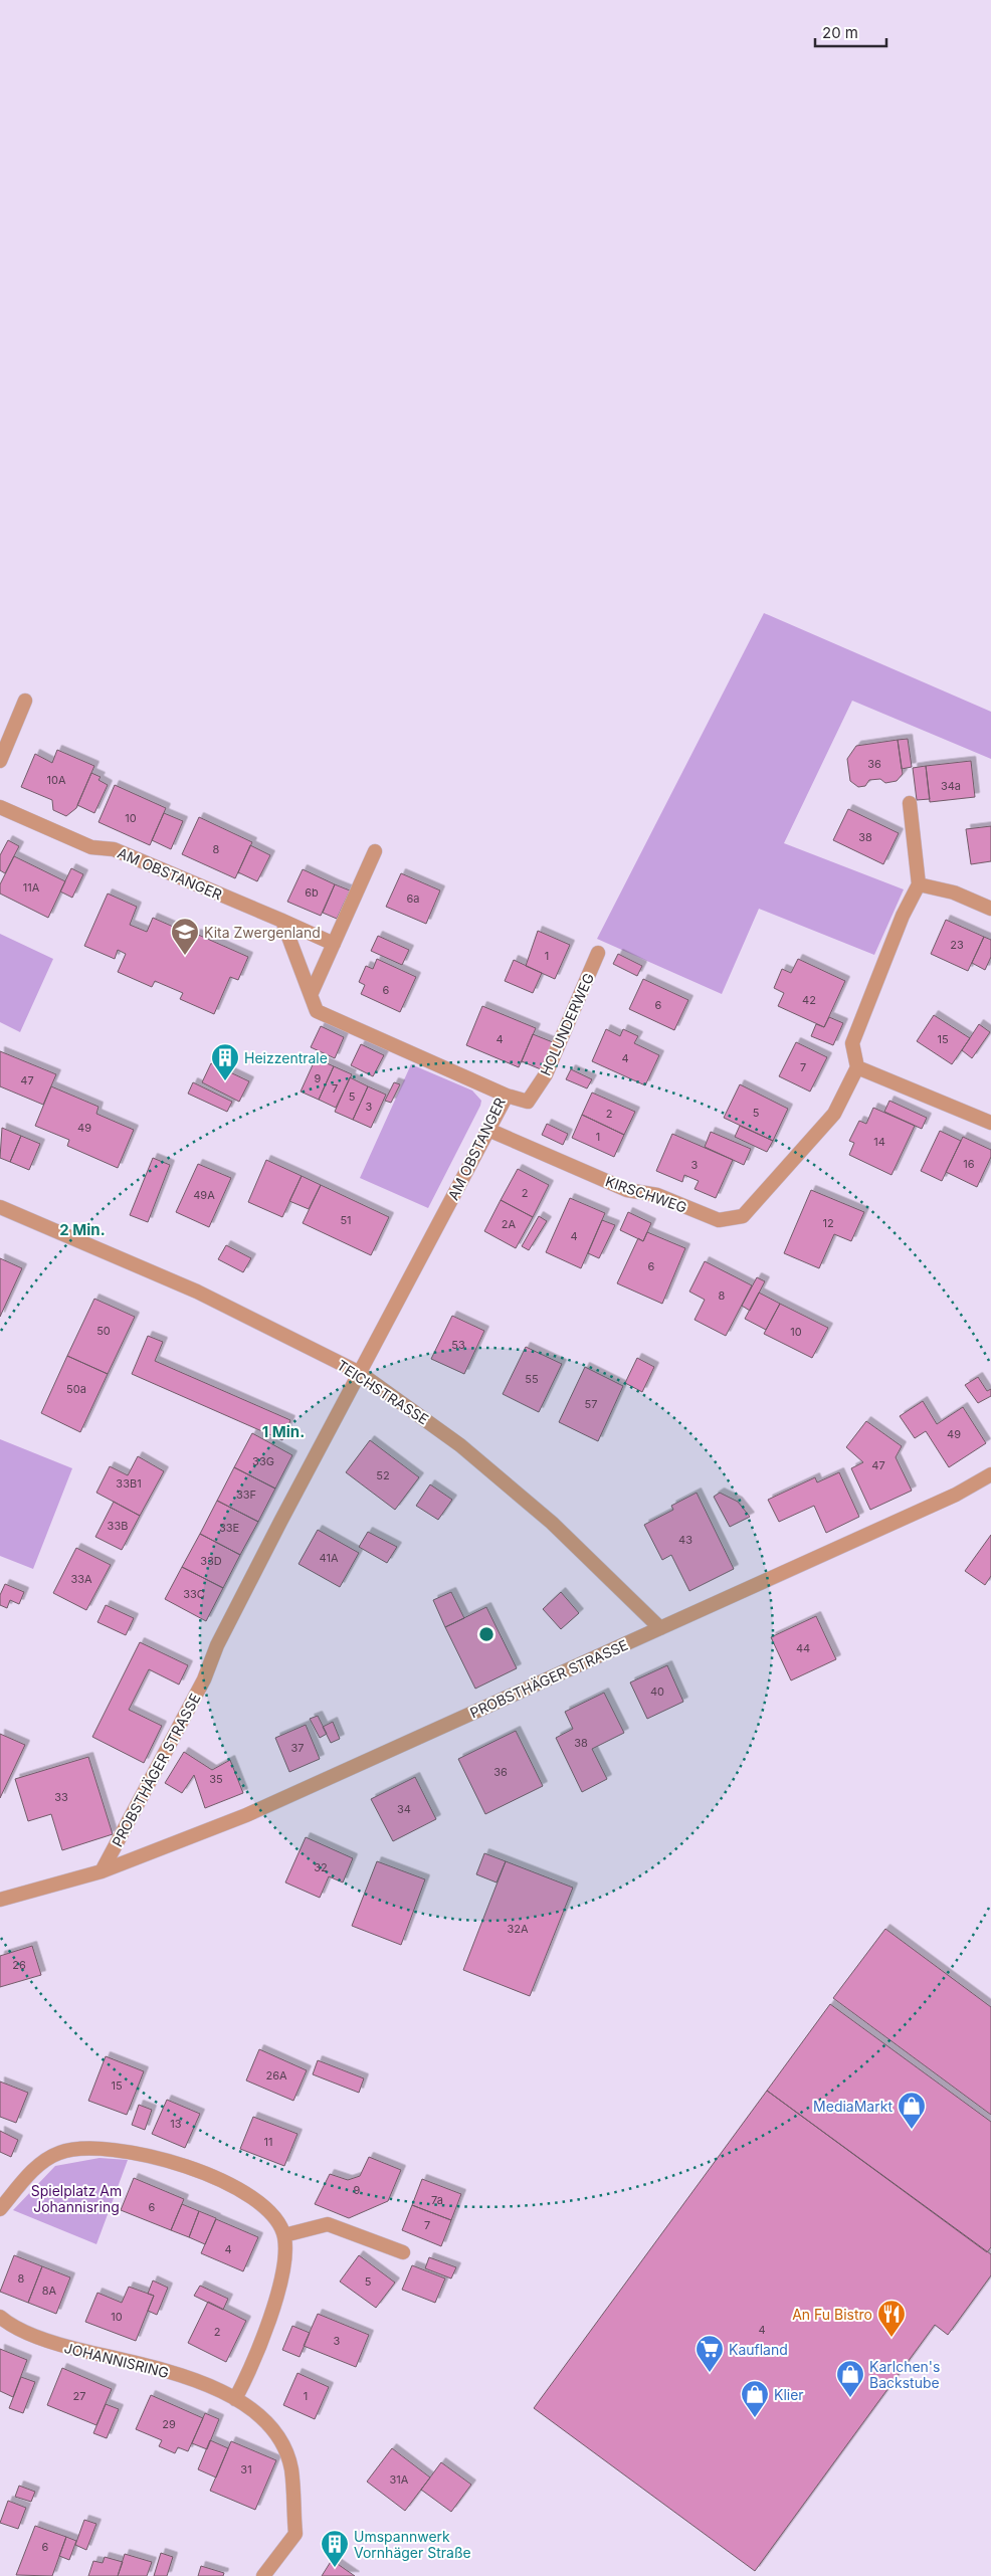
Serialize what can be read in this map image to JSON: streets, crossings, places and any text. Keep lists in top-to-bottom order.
{
  "streets": {
    "street": [
      "AM OBSTANGER",
      "HOLUNDERWEG",
      "KIRSCHWEG",
      "TEICHSTRASSE",
      "PROBSTHÄGER STRASSE",
      "JOHANNISRING"
    ]
  },
  "crossings": [
    ["AM OBSTANGER", "HOLUNDERWEG"],
    ["AM OBSTANGER", "KIRSCHWEG"],
    ["AM OBSTANGER", "TEICHSTRASSE"],
    ["AM OBSTANGER", "PROBSTHÄGER STRASSE"],
    ["TEICHSTRASSE", "PROBSTHÄGER STRASSE"]
  ],
  "parks": ["Spielplatz Am Johannisring"],
  "places": {
    "school or university": ["Kita Zwergenland"],
    "building": ["Heizzentrale", "Umspannwerk Vornhäger Straße"],
    "shop": ["MediaMarkt", "Karlchen's Backstube", "Klier"],
    "restaurant": ["An Fu Bistro"],
    "supermarket": ["Kaufland"]
  },
  "house_numbers": [
    "36",
    "10A",
    "34a",
    "10",
    "38",
    "8",
    "11A",
    "6b",
    "6a",
    "23",
    "1",
    "6",
    "42",
    "6",
    "4",
    "15",
    "4",
    "7",
    "9",
    "47",
    "7",
    "5",
    "3",
    "5",
    "2",
    "49",
    "1",
    "14",
    "16",
    "3",
    "2",
    "49A",
    "51",
    "12",
    "2A",
    "4",
    "6",
    "8",
    "50",
    "10",
    "53",
    "55",
    "50a",
    "57",
    "49",
    "33G",
    "47",
    "52",
    "33B1",
    "33F",
    "33B",
    "33E",
    "43",
    "41A",
    "33D",
    "33A",
    "33C",
    "44",
    "40",
    "38",
    "37",
    "36",
    "35",
    "33",
    "34",
    "32",
    "32A",
    "26",
    "26A",
    "15",
    "13",
    "11",
    "9",
    "7a",
    "6",
    "7",
    "4",
    "8",
    "5",
    "8A",
    "10",
    "4",
    "2",
    "3",
    "27",
    "1",
    "29",
    "31",
    "31A",
    "6"
  ],
  "scale_bar": "20 m",
  "rings": ["2 Min.", "1 Min."]
}
